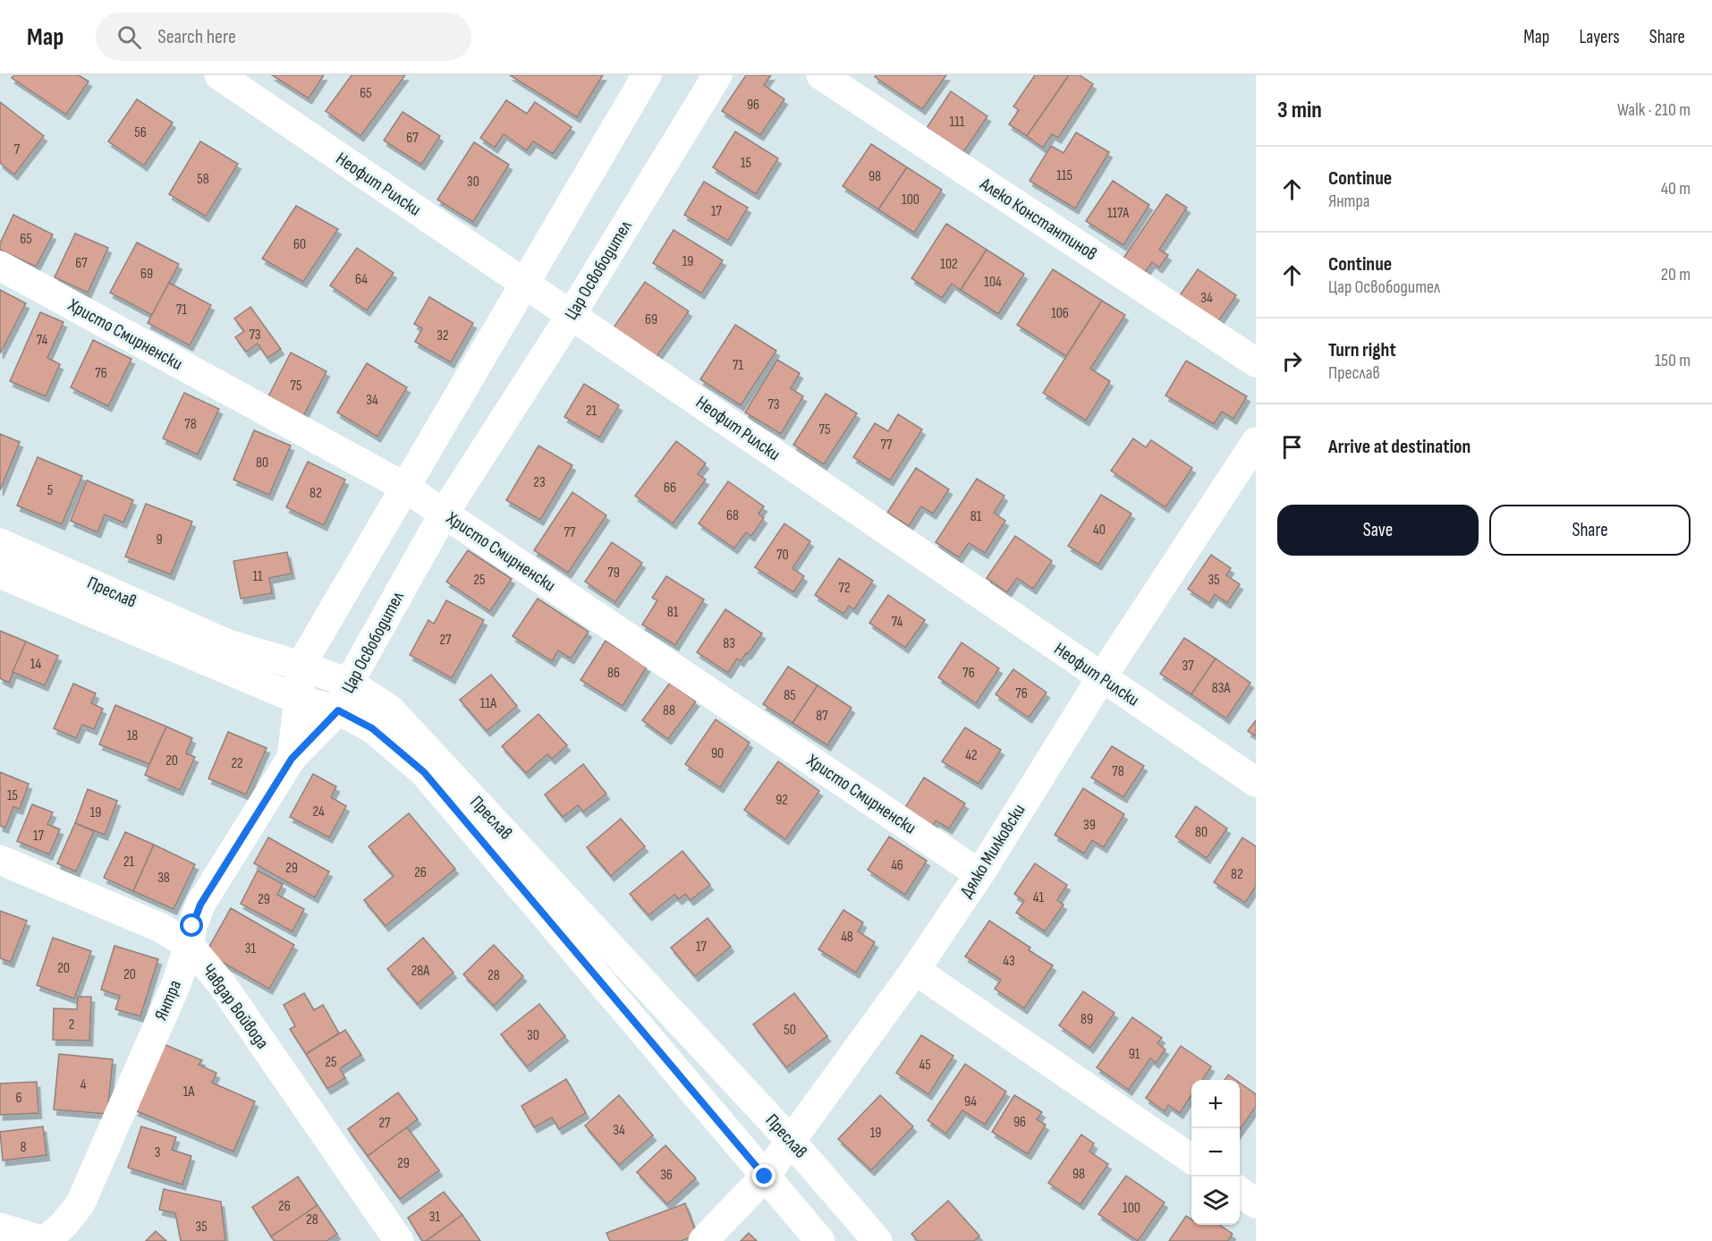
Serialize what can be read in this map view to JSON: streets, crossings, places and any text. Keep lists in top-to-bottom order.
{
  "streets": {
    "street": [
      "Неофит Рилски",
      "Алеко Константинов",
      "Цар Освободител",
      "Христо Смирненски",
      "Преслав",
      "Дялко Милковски",
      "Янтра",
      "Чавдар Войвода"
    ]
  },
  "crossings": [
    ["Неофит Рилски", "Цар Освободител"],
    ["Неофит Рилски", "Дялко Милковски"],
    ["Цар Освободител", "Христо Смирненски"],
    ["Цар Освободител", "Преслав"],
    ["Цар Освободител", "Янтра"],
    ["Христо Смирненски", "Дялко Милковски"],
    ["Преслав", "Дялко Милковски"],
    ["Янтра", "Чавдар Войвода"]
  ],
  "house_numbers": [
    "65",
    "96",
    "111",
    "56",
    "67",
    "7",
    "15",
    "115",
    "98",
    "58",
    "30",
    "100",
    "17",
    "117А",
    "65",
    "60",
    "19",
    "67",
    "102",
    "69",
    "64",
    "104",
    "34",
    "71",
    "106",
    "69",
    "73",
    "32",
    "74",
    "71",
    "76",
    "75",
    "34",
    "73",
    "21",
    "78",
    "75",
    "77",
    "80",
    "23",
    "66",
    "5",
    "82",
    "68",
    "81",
    "40",
    "77",
    "9",
    "70",
    "79",
    "11",
    "25",
    "35",
    "72",
    "81",
    "74",
    "27",
    "83",
    "14",
    "37",
    "86",
    "76",
    "83А",
    "76",
    "85",
    "11А",
    "88",
    "87",
    "18",
    "90",
    "42",
    "20",
    "22",
    "78",
    "15",
    "92",
    "24",
    "19",
    "39",
    "80",
    "17",
    "21",
    "46",
    "29",
    "26",
    "82",
    "38",
    "41",
    "29",
    "48",
    "17",
    "31",
    "43",
    "20",
    "28А",
    "20",
    "28",
    "89",
    "2",
    "50",
    "30",
    "91",
    "25",
    "45",
    "4",
    "1А",
    "6",
    "94",
    "96",
    "27",
    "34",
    "19",
    "8",
    "3",
    "29",
    "98",
    "36",
    "26",
    "100",
    "31",
    "28",
    "35"
  ],
  "page": {
    "header": "Map",
    "search": "Search here",
    "nav": ["Map", "Layers", "Share"],
    "heading": ["3 min", "Walk · 210 m"],
    "list": [
      ["Continue", "Янтра", "40 m"],
      ["Continue", "Цар Освободител", "20 m"],
      ["Turn right", "Преслав", "150 m"],
      "Arrive at destination"
    ],
    "buttons": ["Save", "Share"],
    "map_buttons": ["+", "−"]
  }
}
